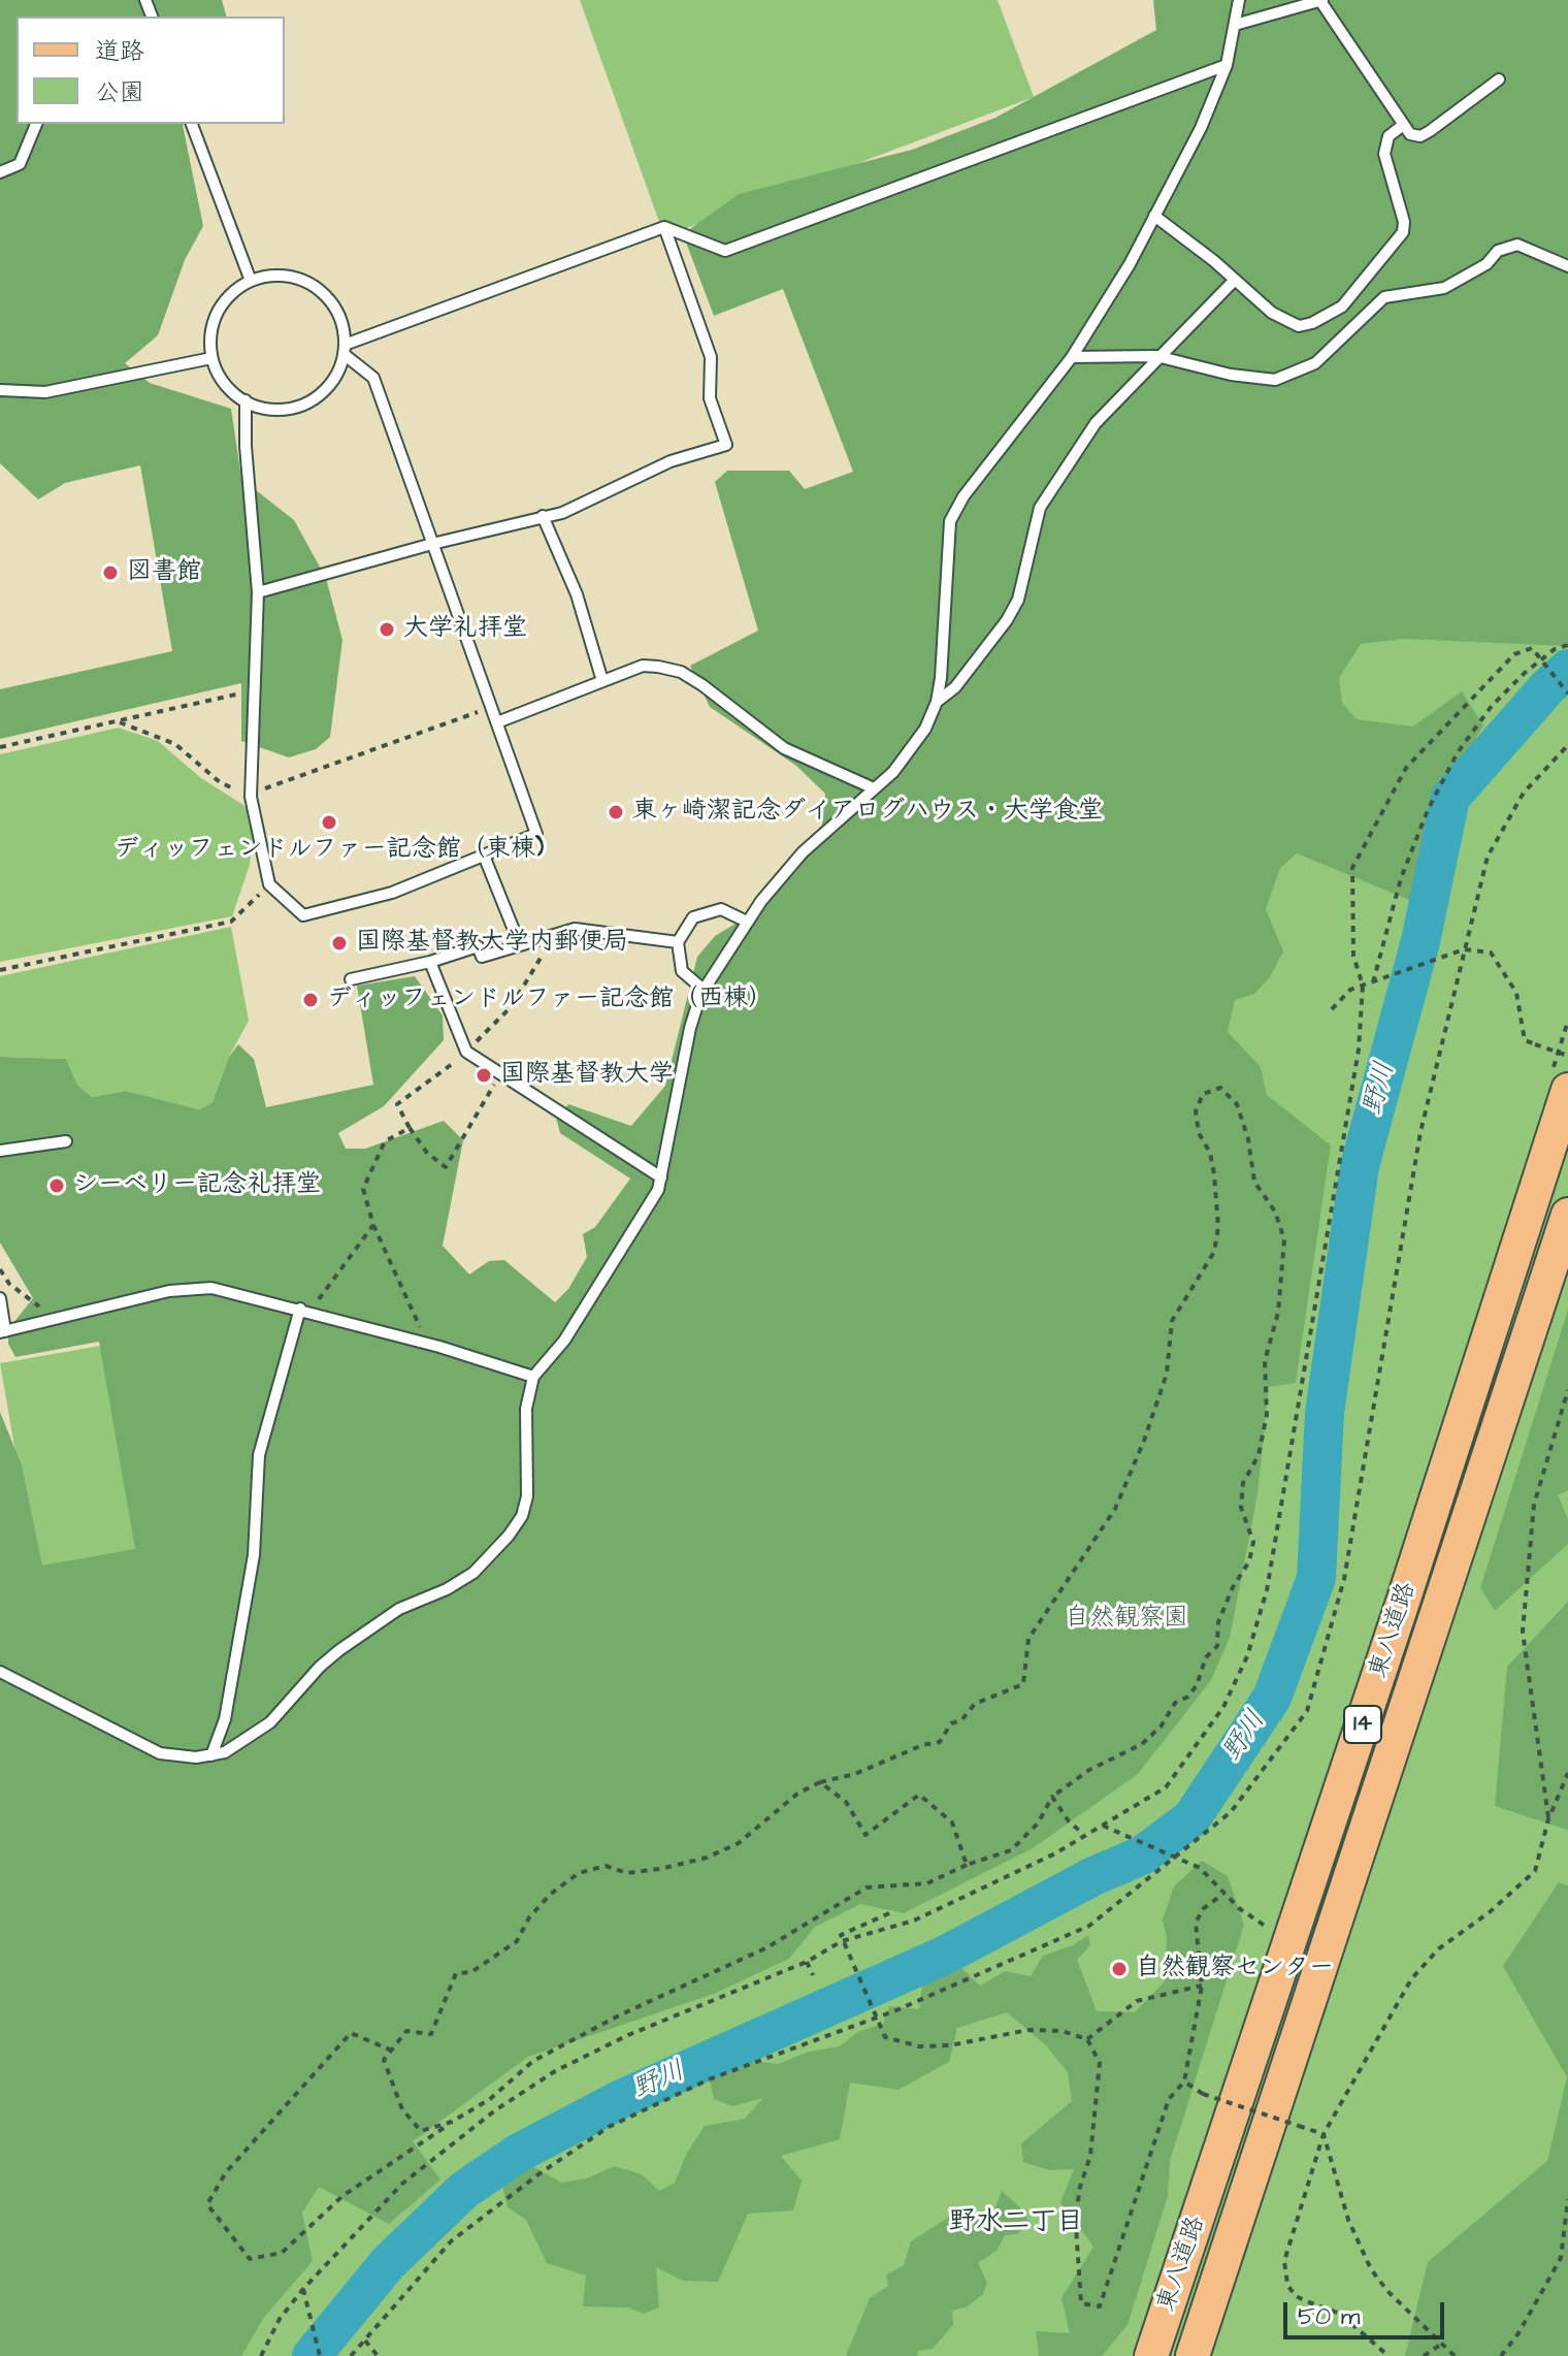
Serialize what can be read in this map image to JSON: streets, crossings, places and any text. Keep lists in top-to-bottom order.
{
  "streets": {
    "main road": ["東八道路", "14"]
  },
  "districts": ["野水二丁目"],
  "water": ["野川"],
  "parks": ["自然観察園"],
  "places": [
    "図書館",
    "大学礼拝堂",
    "東ヶ崎潔記念ダイアログハウス・大学食堂",
    "ディッフェンドルファー記念館（東棟)",
    "国際基督教大学内郵便局",
    "ディッフェンドルファー記念館（西棟）",
    "国際基督教大学",
    "シーベリー記念礼拝堂",
    "自然観察センター"
  ],
  "legend": ["道路", "公園"],
  "scale_bar": "50 m"
}
